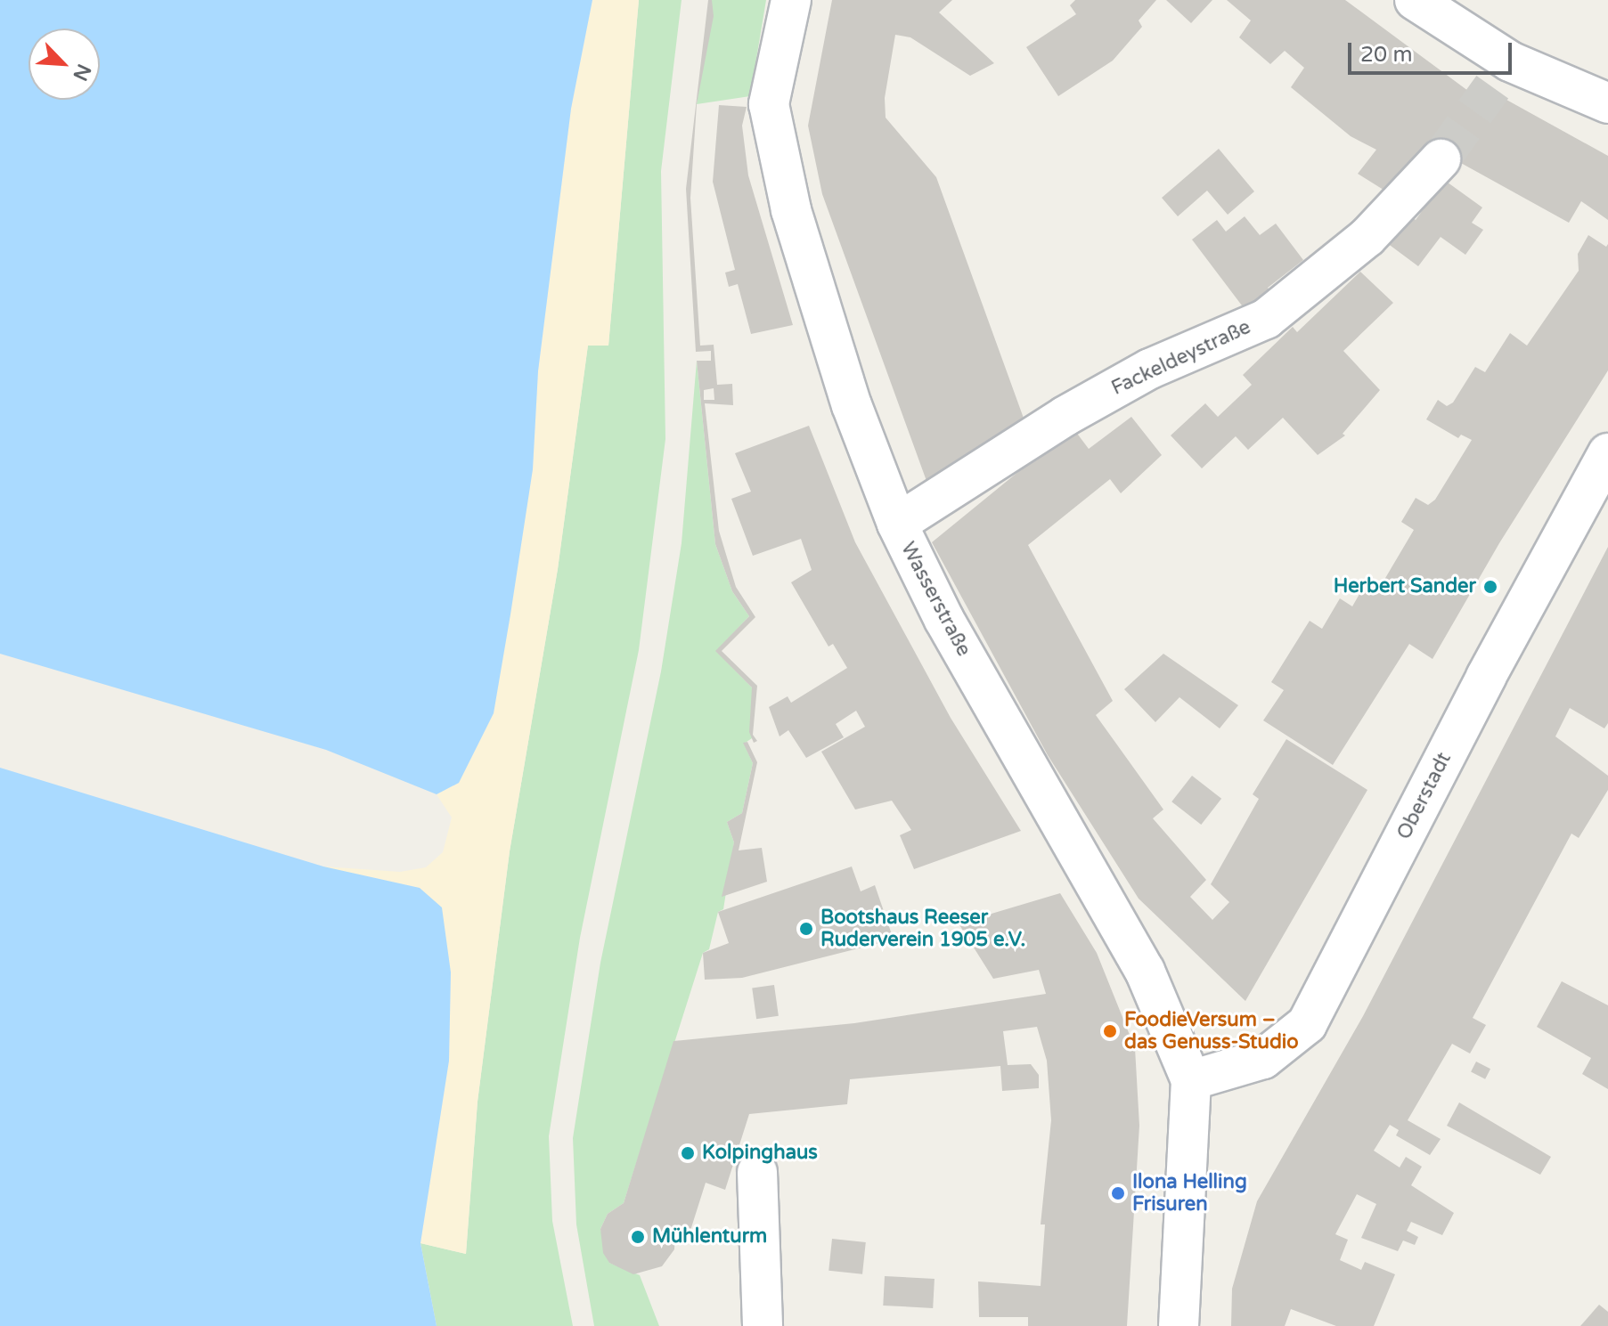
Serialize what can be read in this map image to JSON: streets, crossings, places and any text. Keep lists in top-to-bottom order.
{
  "streets": {
    "street": ["Fackeldeystraße", "Wasserstraße", "Oberstadt"]
  },
  "crossings": [
    ["Fackeldeystraße", "Wasserstraße"],
    ["Wasserstraße", "Oberstadt"]
  ],
  "places": [
    "Herbert Sander",
    "Bootshaus Reeser Ruderverein 1905 e.V.",
    "FoodieVersum – das Genuss-Studio",
    "Kolpinghaus",
    "Ilona Helling Frisuren",
    "Mühlenturm"
  ],
  "scale_bar": "20 m",
  "north": "bottom right"
}
